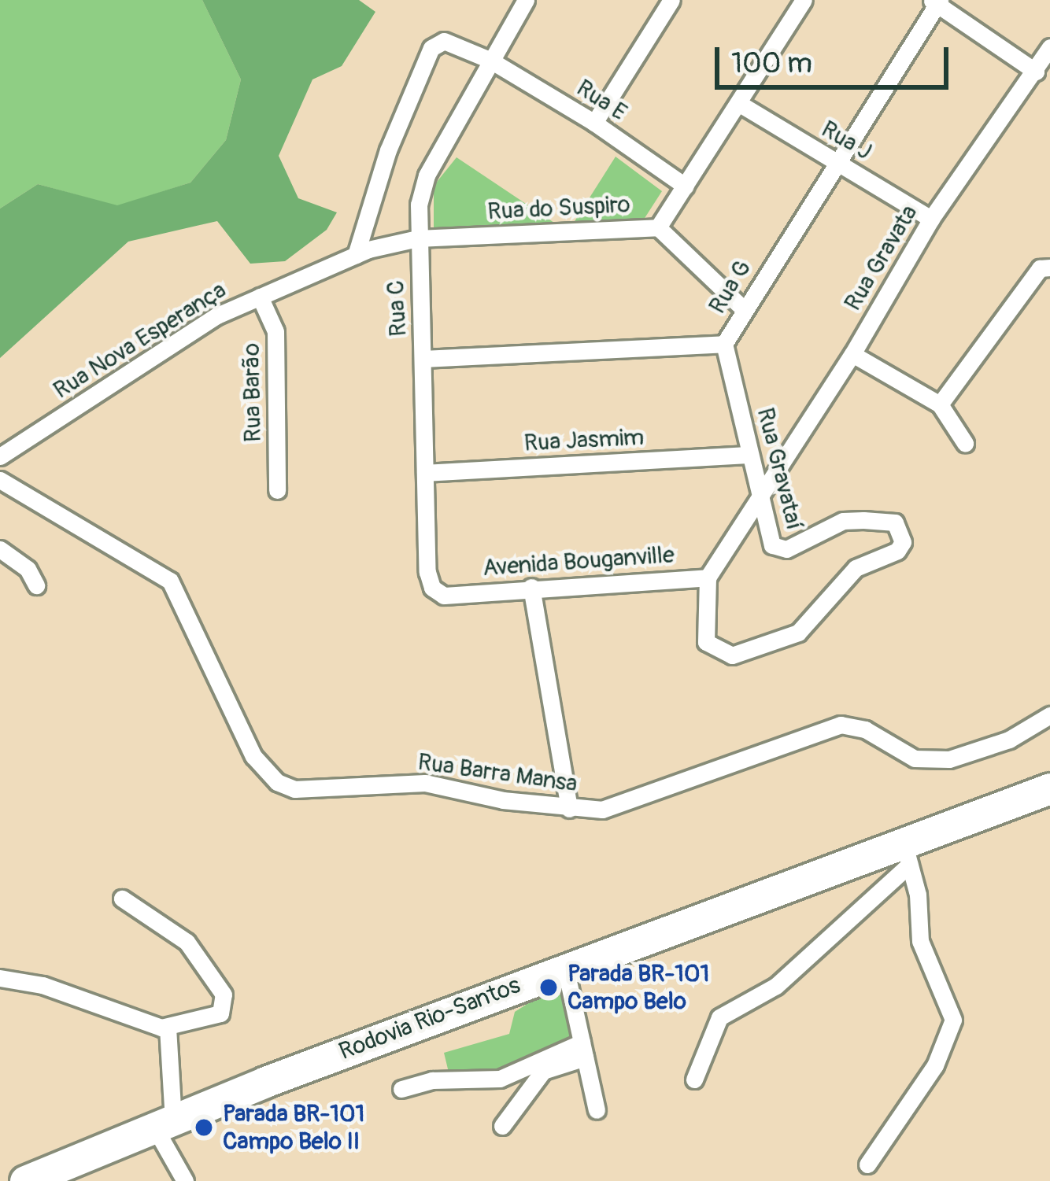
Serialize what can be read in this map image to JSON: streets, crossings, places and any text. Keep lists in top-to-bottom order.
{
  "streets": {
    "highway": ["Rodovia Rio-Santos"],
    "street": [
      "Rua E",
      "Rua J",
      "Rua do Suspiro",
      "Rua Gravata",
      "Rua G",
      "Rua C",
      "Rua Nova Esperança",
      "Rua Barão",
      "Rua Jasmim",
      "Rua Gravataí",
      "Avenida Bouganville",
      "Rua Barra Mansa"
    ]
  },
  "crossings": [
    ["Rua E", "Rua do Suspiro"],
    ["Rua E", "Rua C"],
    ["Rua E", "Rua Nova Esperança"],
    ["Rua J", "Rua do Suspiro"],
    ["Rua J", "Rua Gravata"],
    ["Rua J", "Rua G"],
    ["Rua do Suspiro", "Rua C"],
    ["Rua do Suspiro", "Rua Nova Esperança"],
    ["Rua Gravata", "Rua Gravataí"],
    ["Rua Gravata", "Avenida Bouganville"],
    ["Rua G", "Rua C"],
    ["Rua G", "Rua Gravataí"],
    ["Rua C", "Rua Nova Esperança"],
    ["Rua C", "Rua Jasmim"],
    ["Rua C", "Avenida Bouganville"],
    ["Rua Nova Esperança", "Rua Barão"],
    ["Rua Jasmim", "Rua Gravataí"],
    ["Rua Gravataí", "Avenida Bouganville"]
  ],
  "places": ["Parada BR-101 Campo Belo", "Parada BR-101 Campo Belo II"],
  "scale_bar": "100 m"
}
